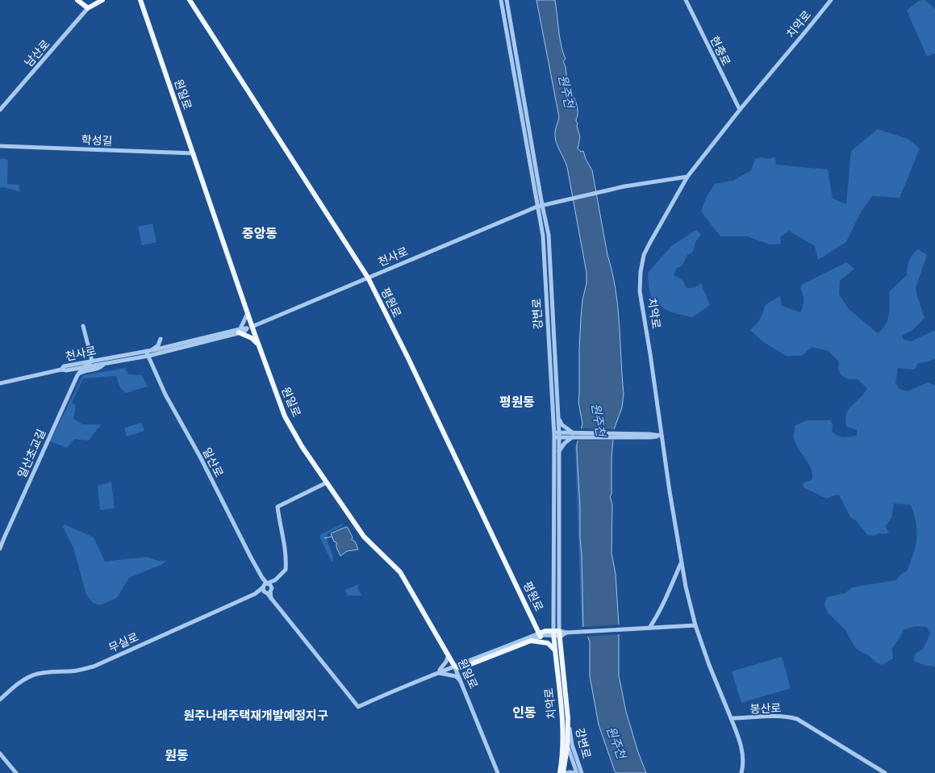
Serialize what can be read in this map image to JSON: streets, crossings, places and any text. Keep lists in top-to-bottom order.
{
  "streets": {
    "main road": [
      "치악로",
      "원일로",
      "평원로",
      "강변로"
    ],
    "street": [
      "현충로",
      "남산로",
      "학성길",
      "천사로",
      "일산초교길",
      "일산로",
      "무실로",
      "봉산로"
    ]
  },
  "crossings": [
    ["치악로", "현충로"],
    ["치악로", "천사로"],
    ["치악로", "강변로"],
    ["원일로", "학성길"],
    ["원일로", "천사로"],
    ["천사로", "평원로"],
    ["천사로", "강변로"],
    ["천사로", "일산초교길"],
    ["천사로", "일산로"]
  ],
  "districts": [
    "중앙동",
    "평원동",
    "인동",
    "원주나래주택재개발예정지구",
    "원동"
  ],
  "water": ["원주천"]
}
